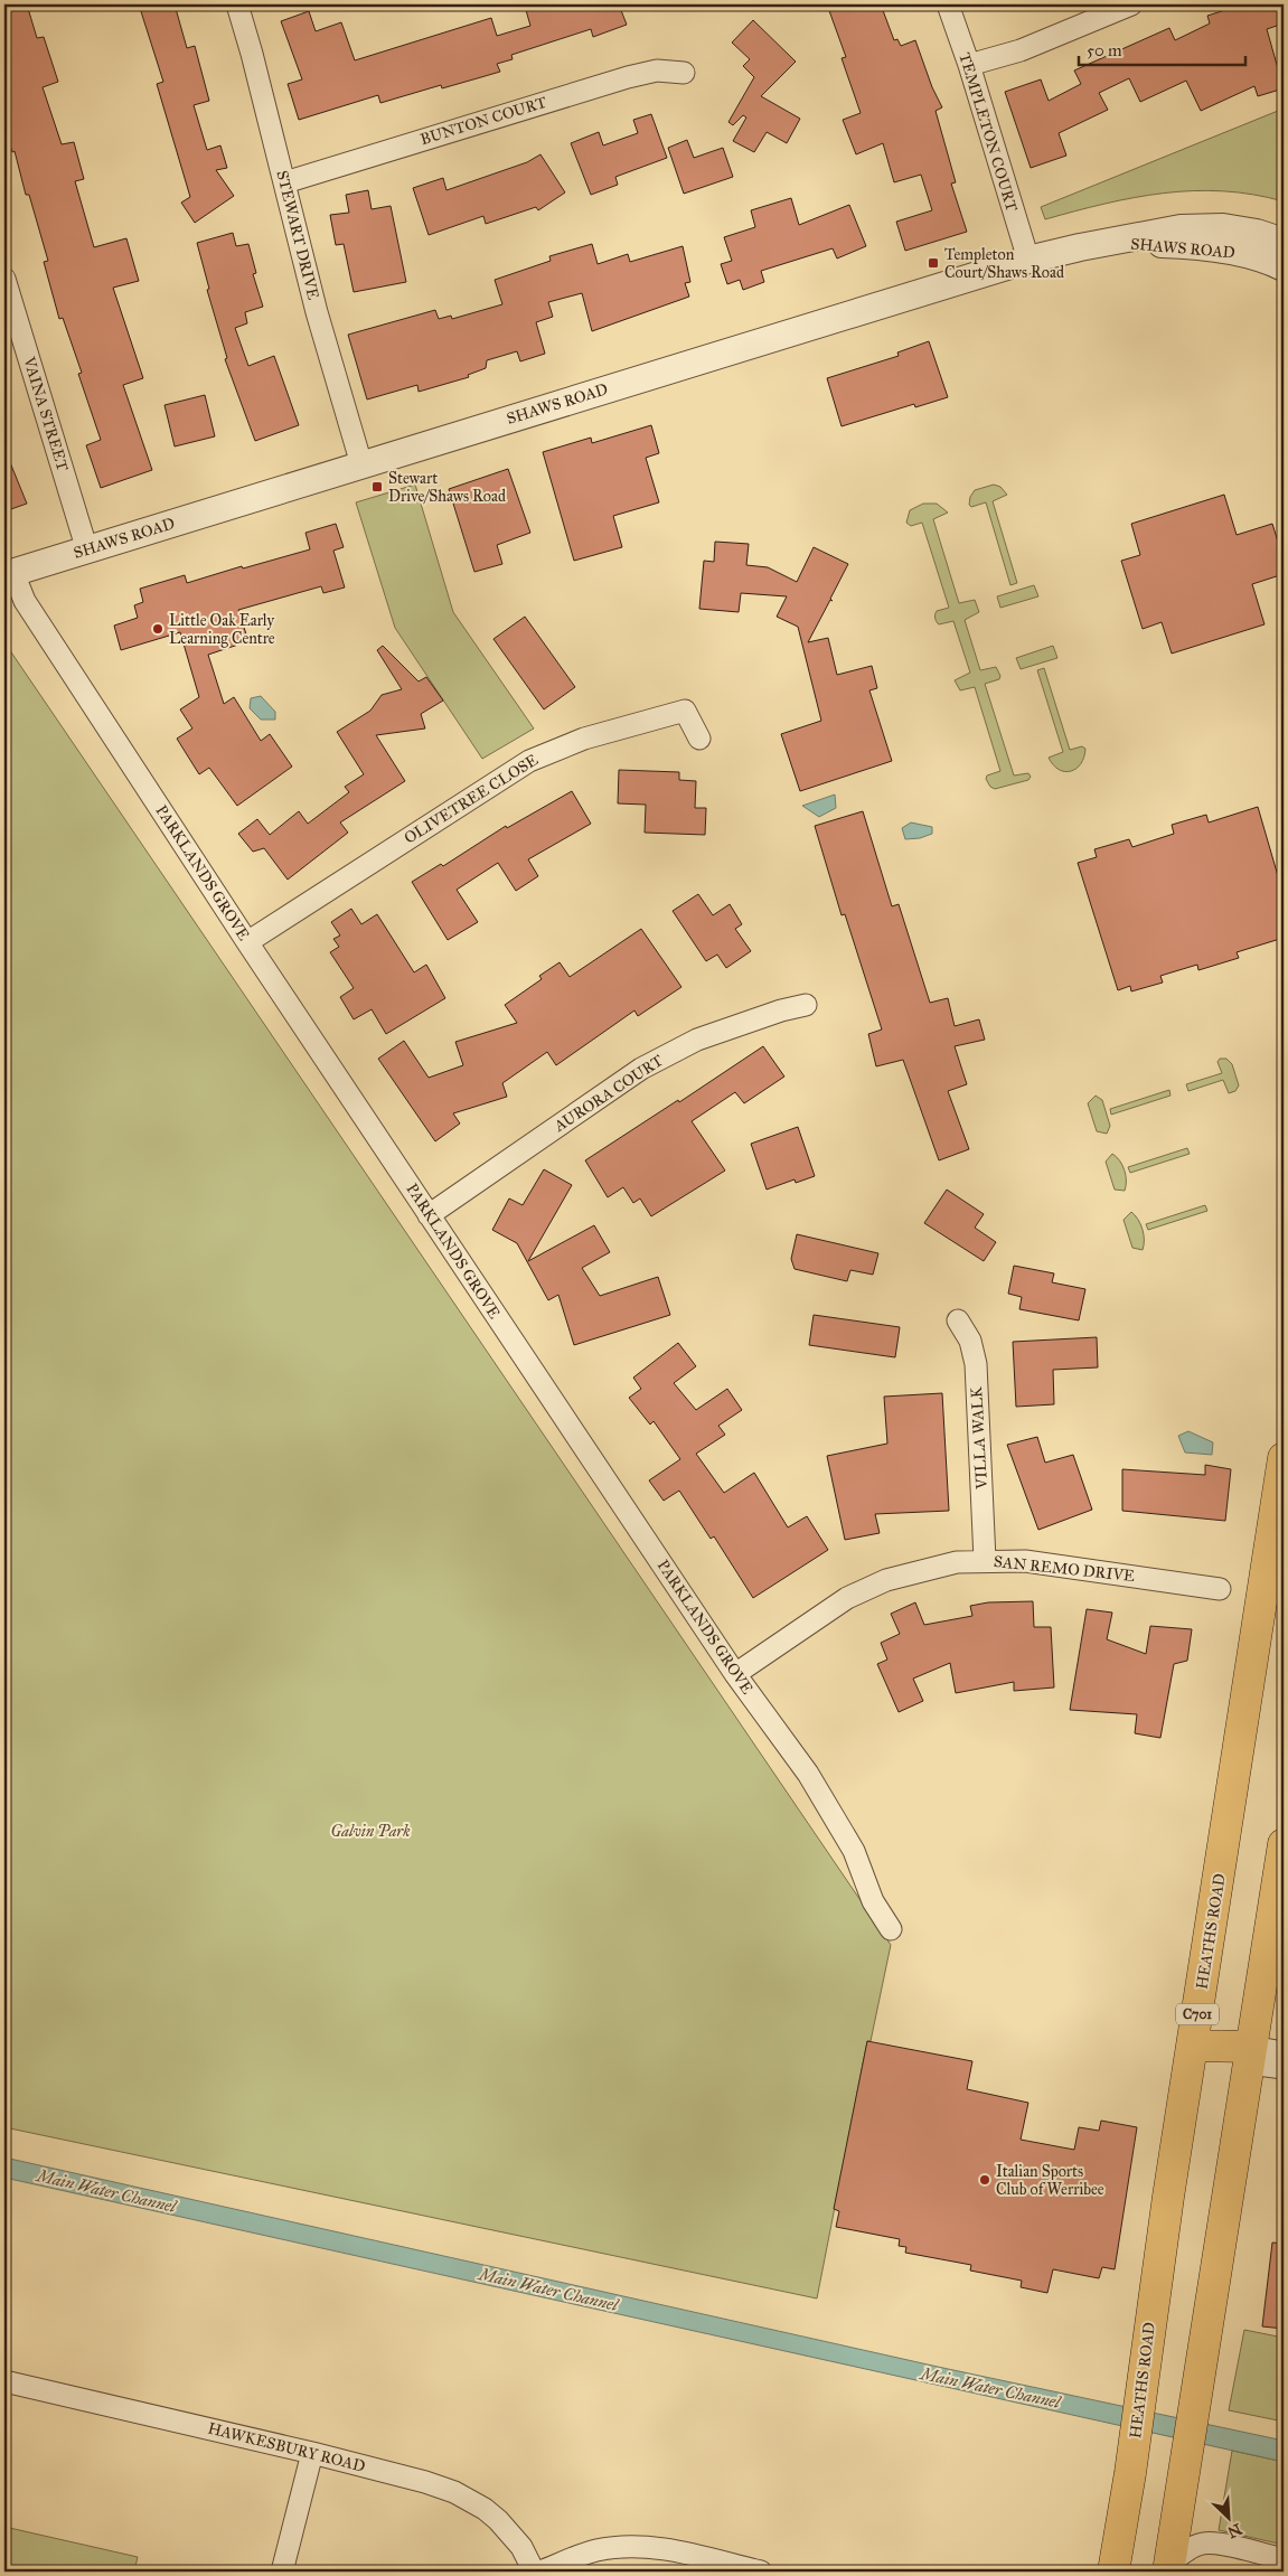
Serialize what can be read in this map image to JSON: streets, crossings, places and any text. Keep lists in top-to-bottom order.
{
  "streets": {
    "main road": ["HEATHS ROAD", "C701"],
    "street": [
      "BUNTON COURT",
      "TEMPLETON COURT",
      "STEWART DRIVE",
      "SHAWS ROAD",
      "VAINA STREET",
      "OLIVETREE CLOSE",
      "PARKLANDS GROVE",
      "AURORA COURT",
      "VILLA WALK",
      "SAN REMO DRIVE",
      "HAWKESBURY ROAD"
    ]
  },
  "crossings": [
    ["BUNTON COURT", "STEWART DRIVE"],
    ["TEMPLETON COURT", "SHAWS ROAD"],
    ["STEWART DRIVE", "SHAWS ROAD"],
    ["SHAWS ROAD", "VAINA STREET"],
    ["SHAWS ROAD", "PARKLANDS GROVE"],
    ["OLIVETREE CLOSE", "PARKLANDS GROVE"],
    ["PARKLANDS GROVE", "AURORA COURT"],
    ["PARKLANDS GROVE", "SAN REMO DRIVE"],
    ["VILLA WALK", "SAN REMO DRIVE"]
  ],
  "water": ["Main Water Channel"],
  "parks": ["Galvin Park"],
  "places": {
    "transit": ["Templeton Court/Shaws Road", "Stewart Drive/Shaws Road"],
    "other": ["Little Oak Early Learning Centre", "Italian Sports Club of Werribee"]
  },
  "scale_bar": "50 m",
  "north": "bottom right"
}
